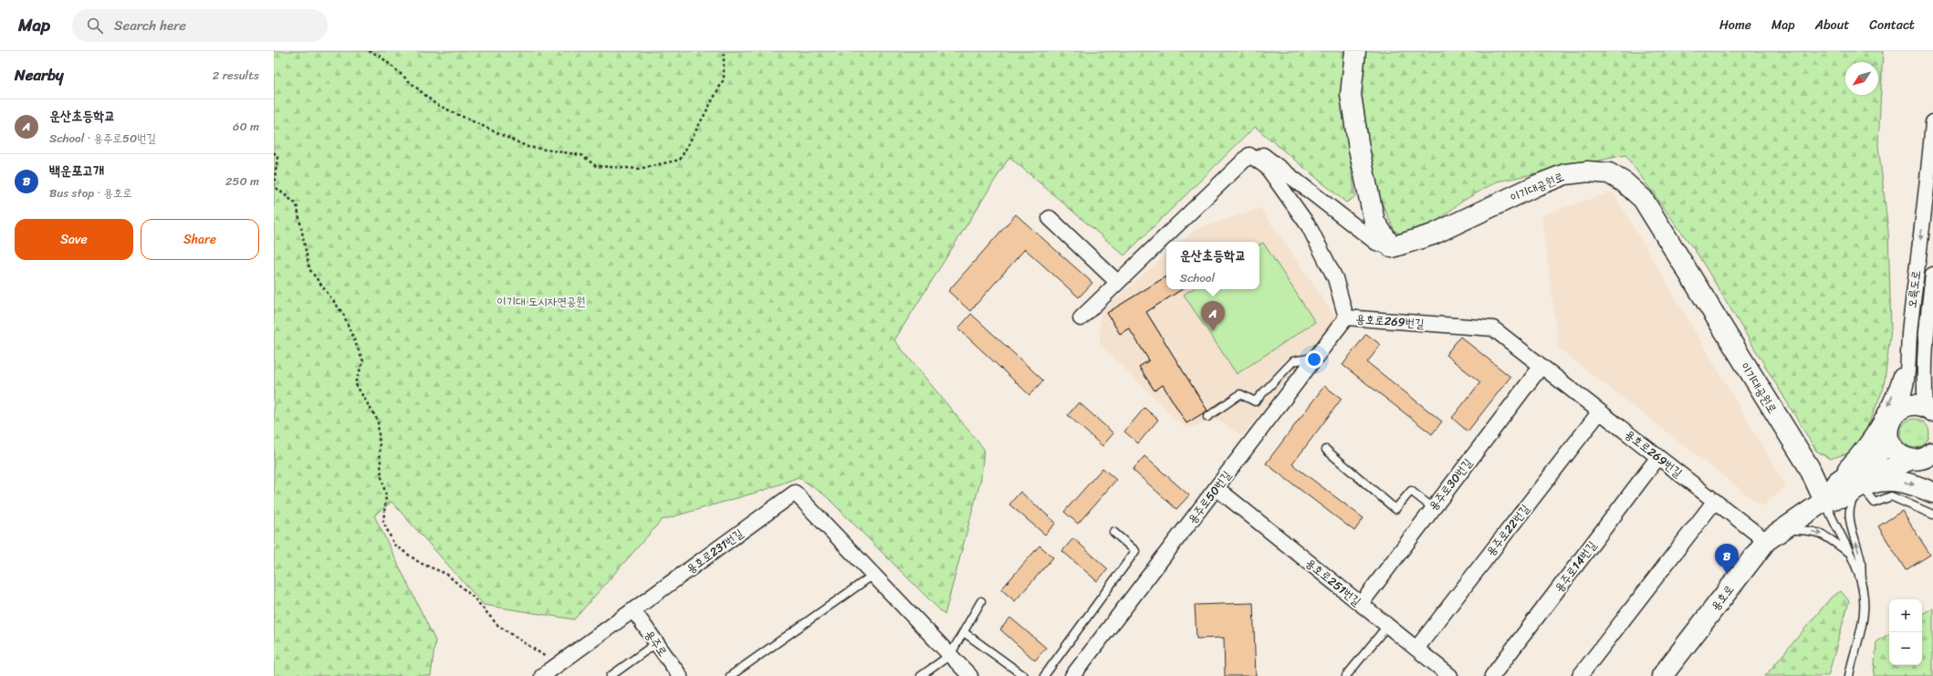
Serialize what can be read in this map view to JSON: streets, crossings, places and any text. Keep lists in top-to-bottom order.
{
  "streets": {
    "street": [
      "이기대공원로",
      "오륙도로",
      "용호로269번길",
      "용주로30번길",
      "용주로50번길",
      "용주로22번길",
      "용호로231번길",
      "용주로14번길",
      "용호로251번길",
      "용호로",
      "용주로"
    ]
  },
  "crossings": [
    ["이기대공원로", "용호로"],
    ["용호로269번길", "용주로30번길"],
    ["용호로269번길", "용주로50번길"],
    ["용호로269번길", "용주로22번길"],
    ["용호로269번길", "용주로14번길"],
    ["용호로269번길", "용호로"],
    ["용주로30번길", "용호로251번길"],
    ["용주로50번길", "용호로251번길"],
    ["용주로22번길", "용호로251번길"],
    ["용호로231번길", "용주로"]
  ],
  "parks": ["이기대 도시자연공원"],
  "north": "bottom left",
  "page": {
    "header": "Map",
    "search": "Search here",
    "nav": [
      "Home",
      "Map",
      "About",
      "Contact"
    ],
    "heading": ["Nearby", "2 results"],
    "list": [
      {
        "mark": "A",
        "name": "운산초등학교",
        "note": "School · 용주로50번길",
        "value": "60 m"
      },
      {
        "mark": "B",
        "name": "백운포고개",
        "note": "Bus stop · 용호로",
        "value": "250 m"
      }
    ],
    "buttons": ["Save", "Share"],
    "popup": ["운산초등학교", "School"],
    "pins": ["A", "B"],
    "map_buttons": ["+", "−"]
  }
}
